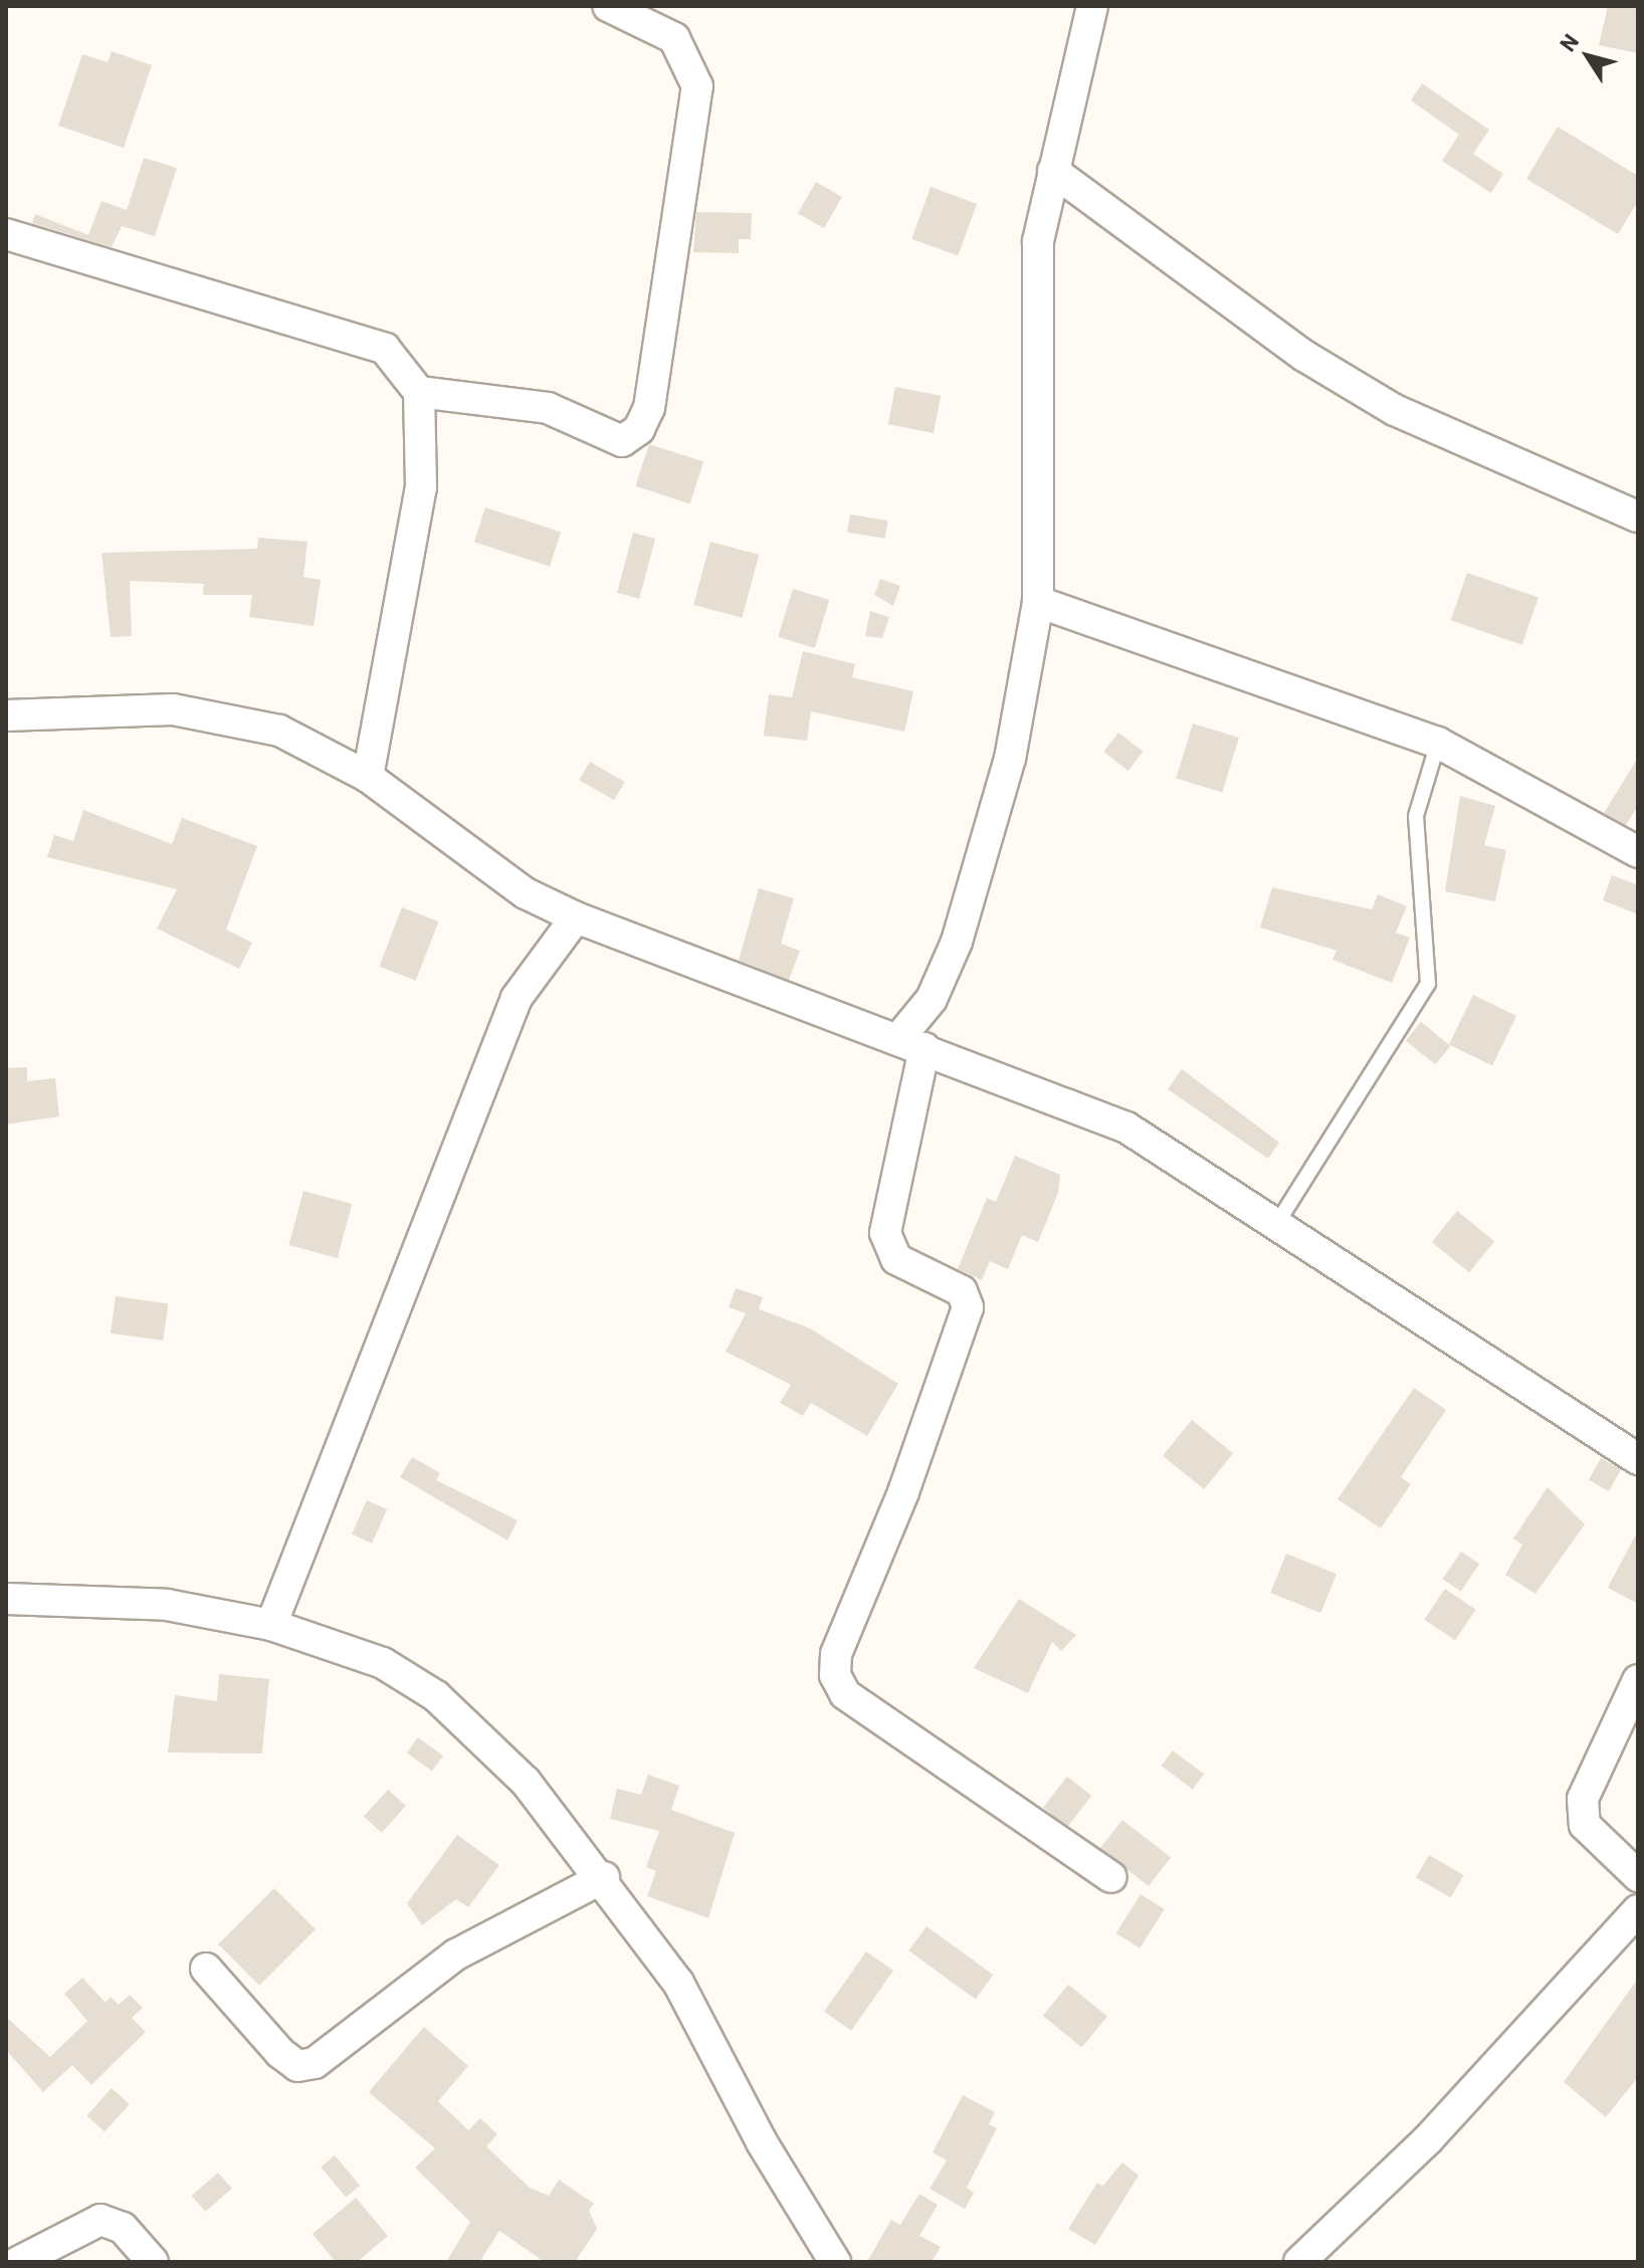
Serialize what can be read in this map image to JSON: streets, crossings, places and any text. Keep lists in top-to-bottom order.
{
  "north": "top left"
}
